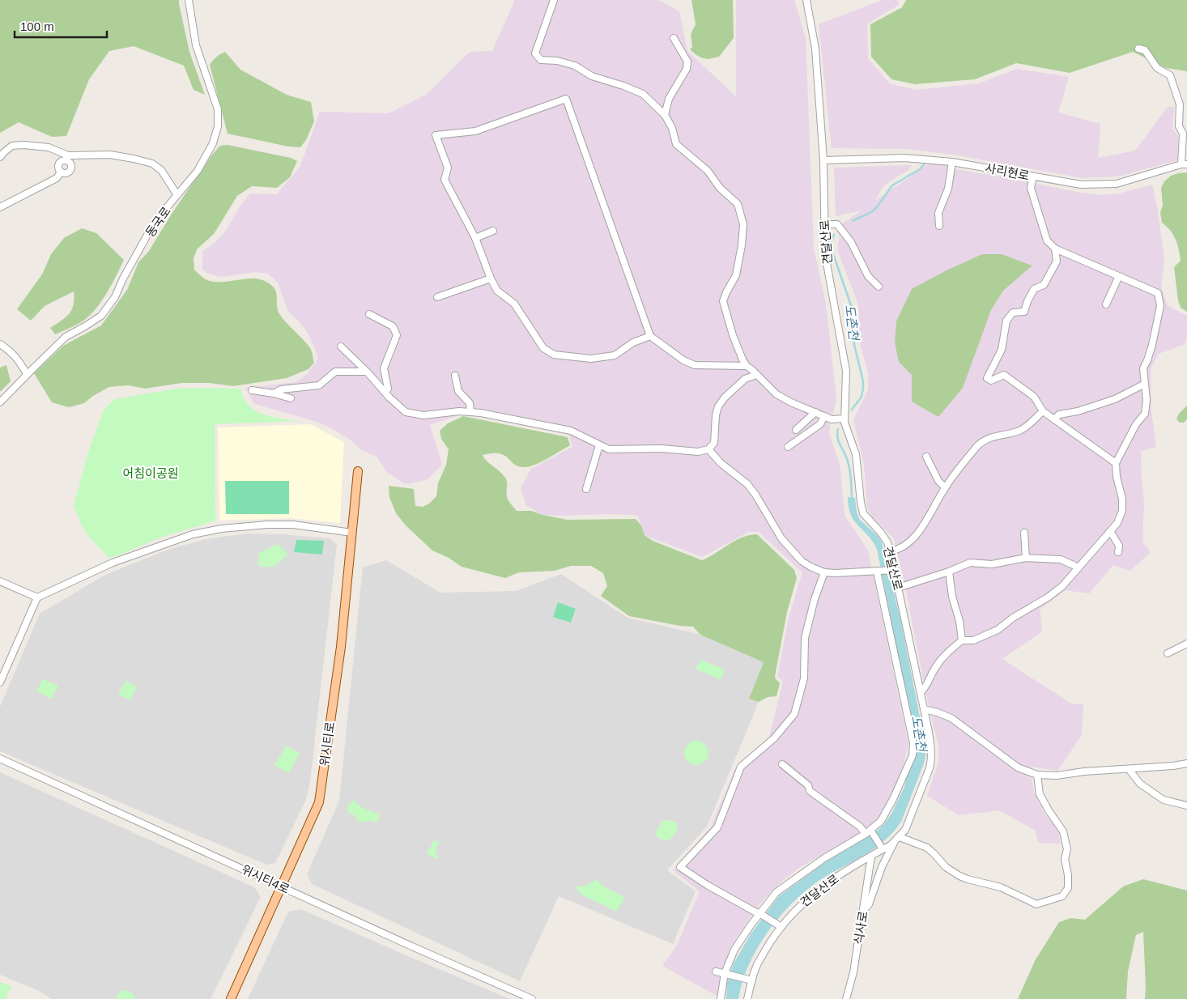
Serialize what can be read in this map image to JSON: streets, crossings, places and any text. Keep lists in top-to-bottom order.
{
  "streets": {
    "main road": ["위시티로"],
    "street": [
      "사리현로",
      "동국로",
      "견달산로",
      "위시티4로",
      "식사로"
    ]
  },
  "crossings": [
    ["사리현로", "견달산로"],
    ["견달산로", "식사로"],
    ["위시티로", "위시티4로"]
  ],
  "water": ["도촌천"],
  "parks": ["어침이공원"],
  "scale_bar": "100 m"
}
